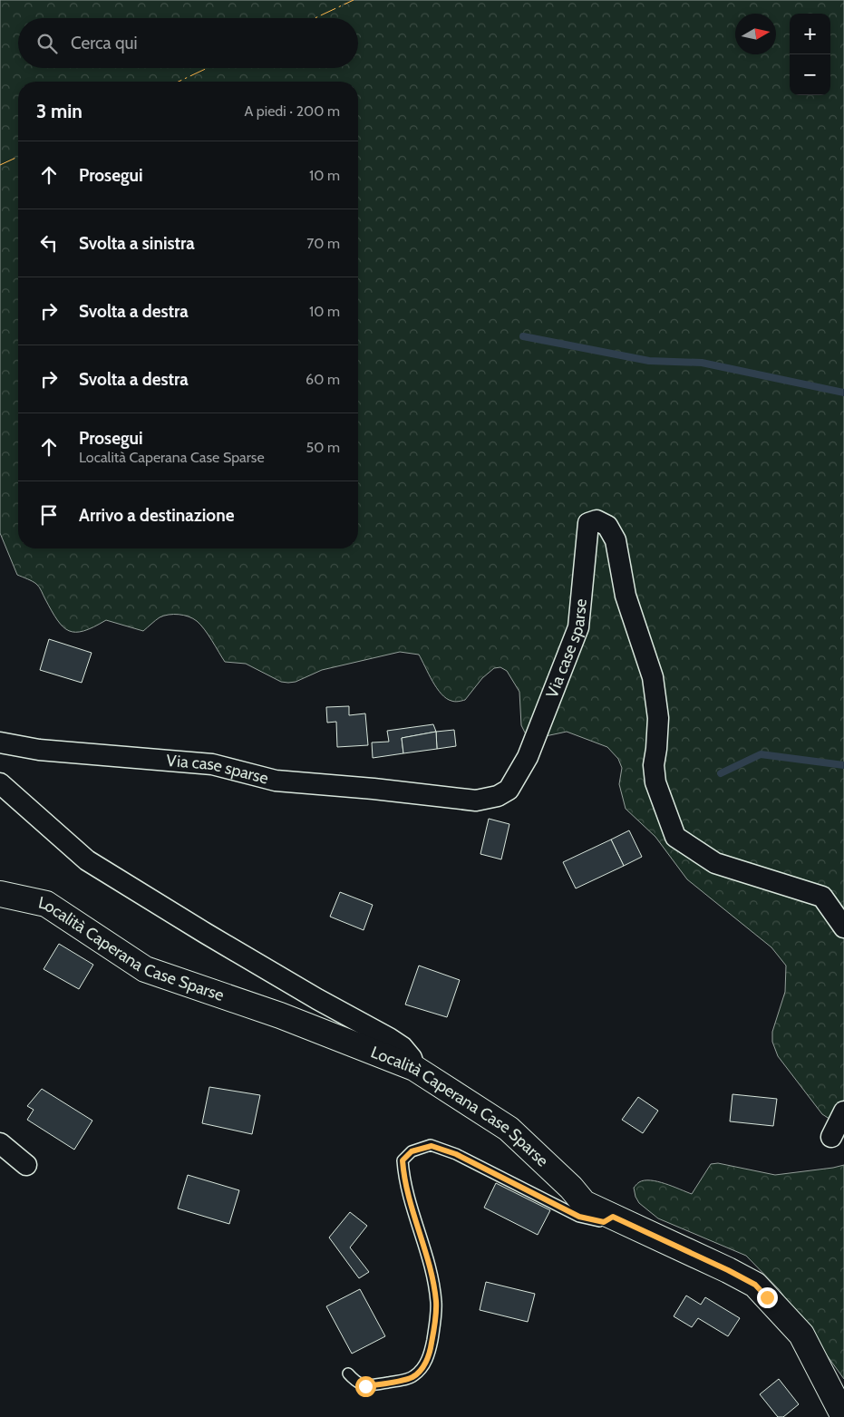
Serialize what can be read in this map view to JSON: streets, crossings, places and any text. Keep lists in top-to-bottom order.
{
  "streets": {
    "street": ["Via case sparse", "Località Caperana Case Sparse"]
  },
  "north": "right",
  "page": {
    "map_buttons": ["+", "−"],
    "search": "Cerca qui",
    "heading": ["3 min", "A piedi · 200 m"],
    "list": [
      ["Prosegui", "10 m"],
      ["Svolta a sinistra", "70 m"],
      ["Svolta a destra", "10 m"],
      ["Svolta a destra", "60 m"],
      ["Prosegui", "Località Caperana Case Sparse", "50 m"],
      "Arrivo a destinazione"
    ]
  }
}
